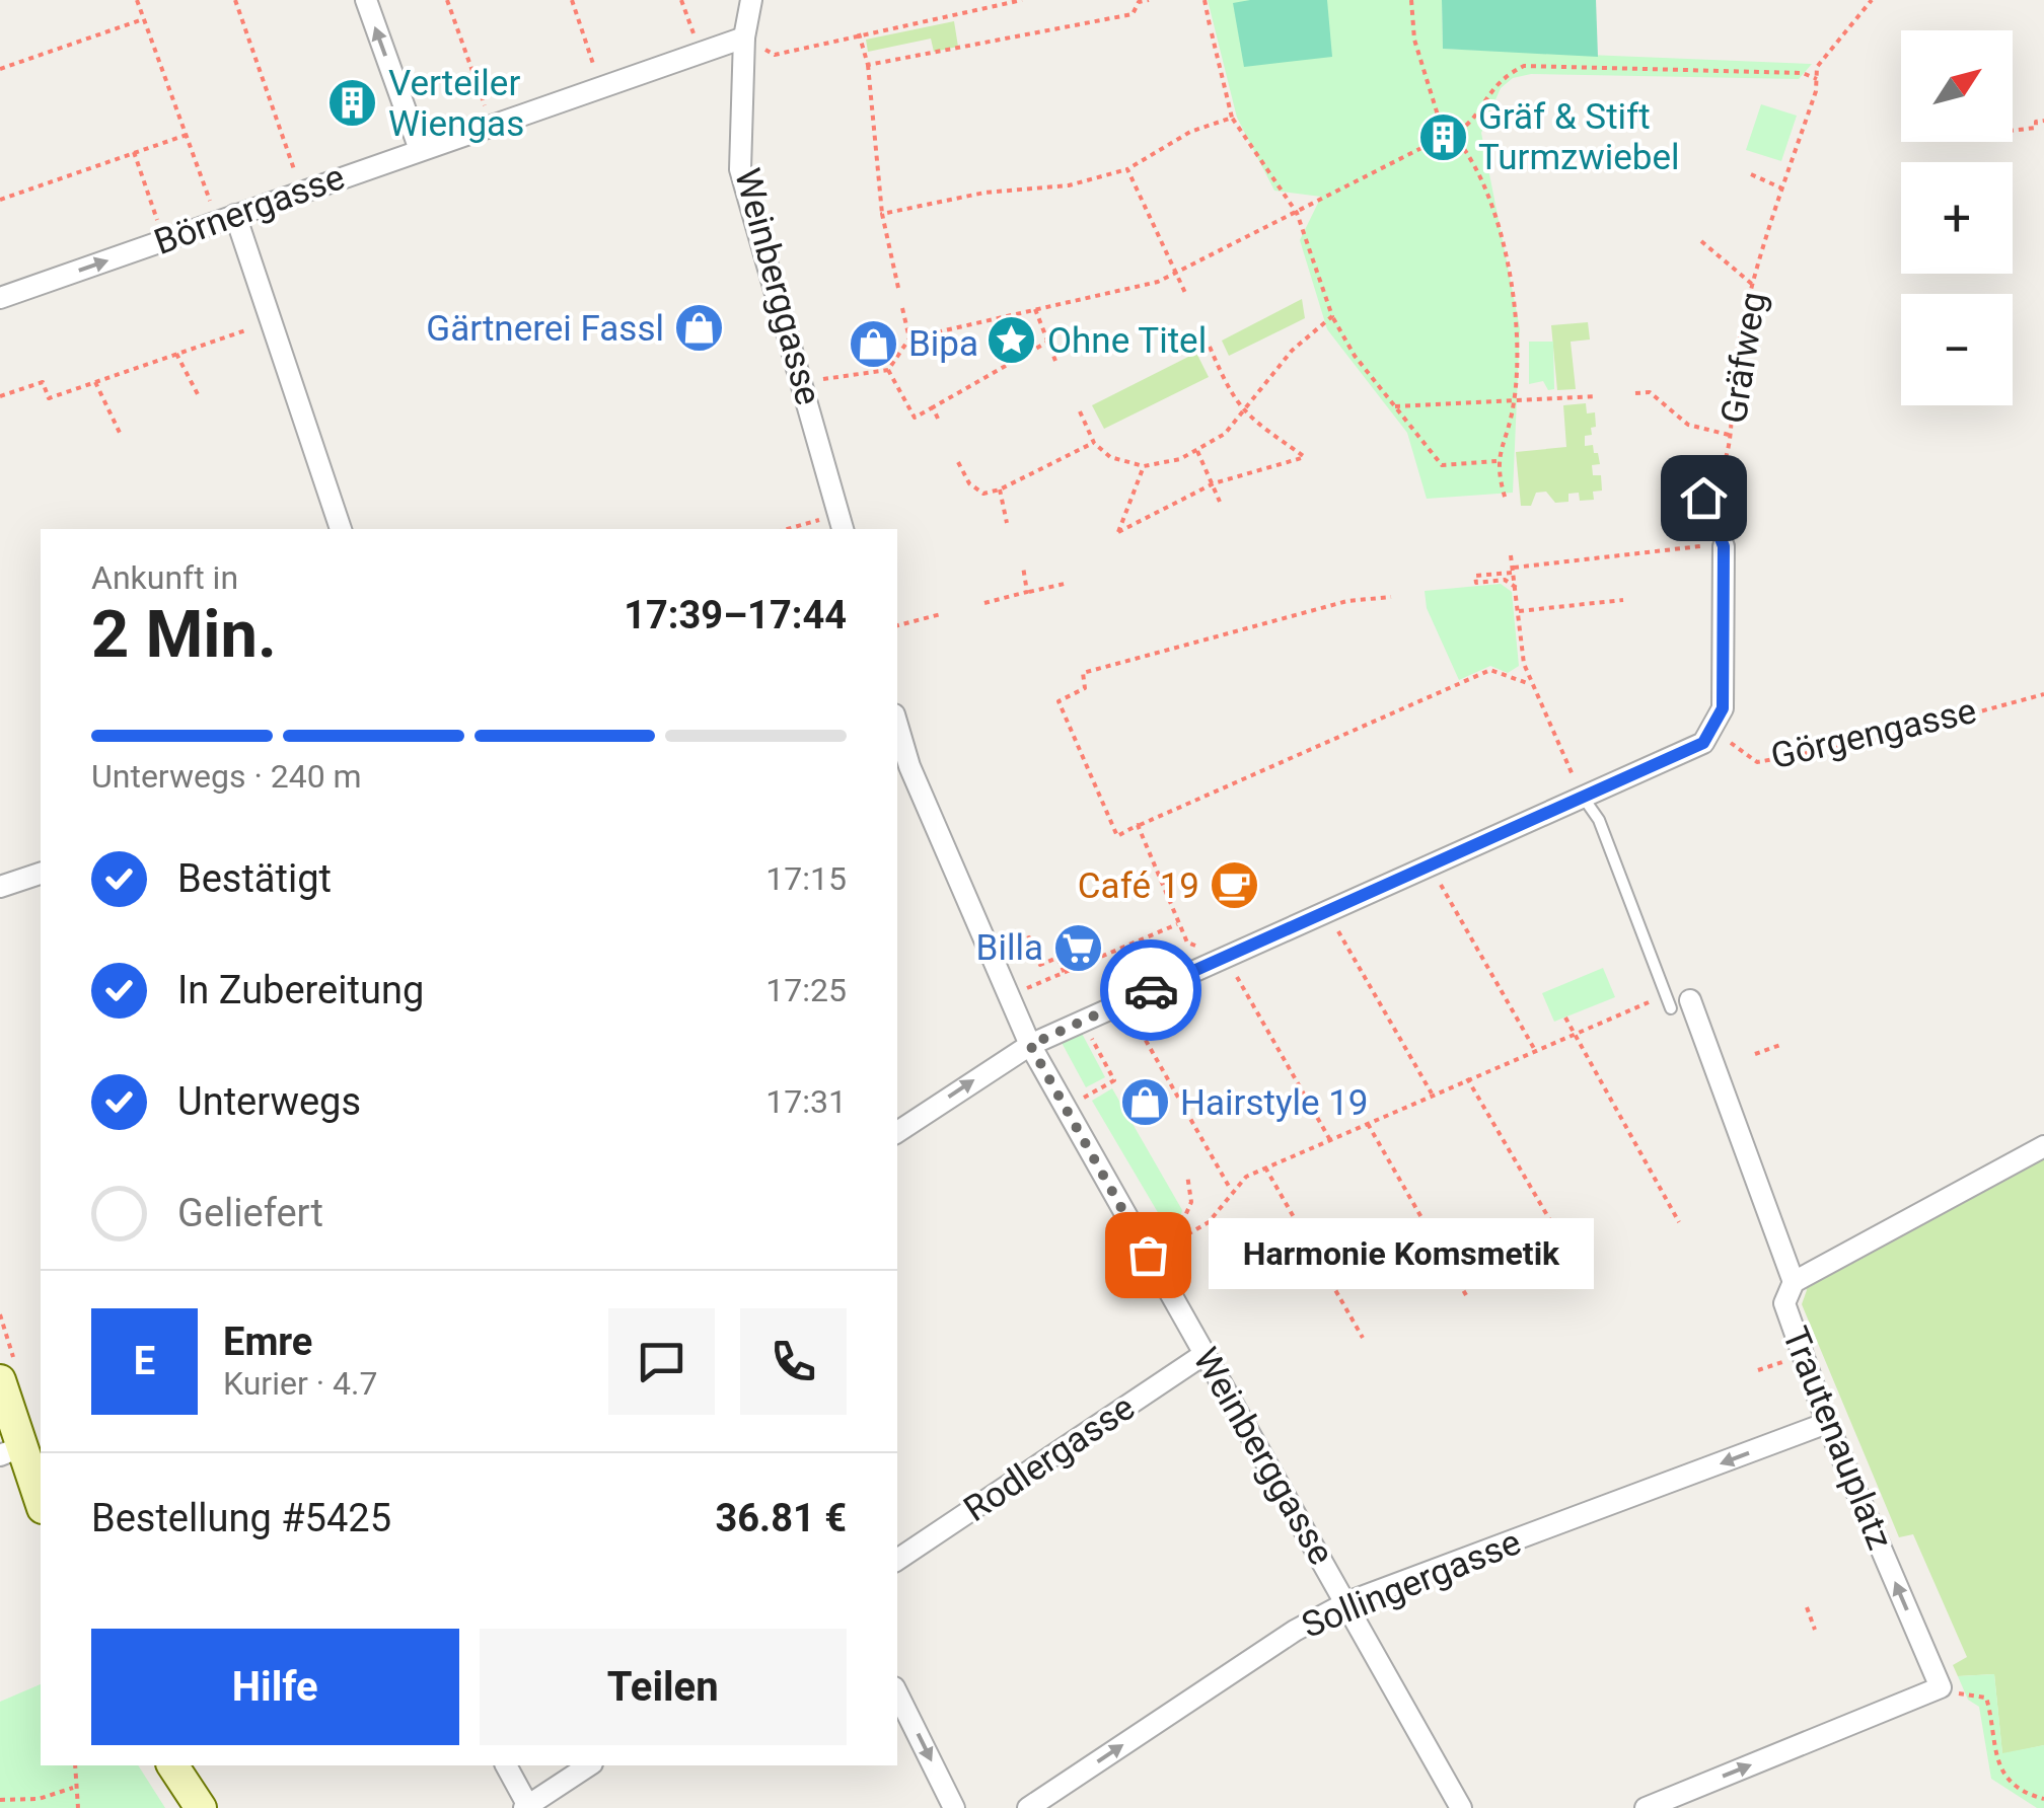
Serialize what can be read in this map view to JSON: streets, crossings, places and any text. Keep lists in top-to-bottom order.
{
  "streets": {
    "street": [
      "Börnergasse",
      "Weinberggasse",
      "Görgengasse",
      "Trautenauplatz",
      "Rodlergasse",
      "Sollingergasse"
    ],
    "path": ["Gräfweg"]
  },
  "crossings": [
    ["Börnergasse", "Weinberggasse"],
    ["Weinberggasse", "Görgengasse"],
    ["Weinberggasse", "Rodlergasse"],
    ["Weinberggasse", "Sollingergasse"],
    ["Trautenauplatz", "Sollingergasse"]
  ],
  "one_way": ["Trautenauplatz"],
  "places": {
    "building": ["Verteiler Wiengas", "Gräf & Stift Turmzwiebel"],
    "shop": ["Gärtnerei Fassl", "Bipa", "Hairstyle 19"],
    "place": ["Ohne Titel"],
    "cafe": ["Café 19"],
    "supermarket": ["Billa"],
    "other": ["Harmonie Komsmetik"]
  },
  "north": "top right",
  "page": {
    "map_buttons": ["+", "−"],
    "heading": ["2 Min.", "Ankunft in", "17:39–17:44"],
    "panel": [
      "Emre",
      "Kurier · 4.7",
      "Bestellung #5425",
      "36.81 €"
    ],
    "bar": "Unterwegs · 240 m",
    "list": [
      ["Bestätigt", "17:15"],
      ["In Zubereitung", "17:25"],
      ["Unterwegs", "17:31"],
      "Geliefert"
    ],
    "bubble": "Harmonie Komsmetik",
    "round": "E",
    "buttons": ["Hilfe", "Teilen"]
  }
}
